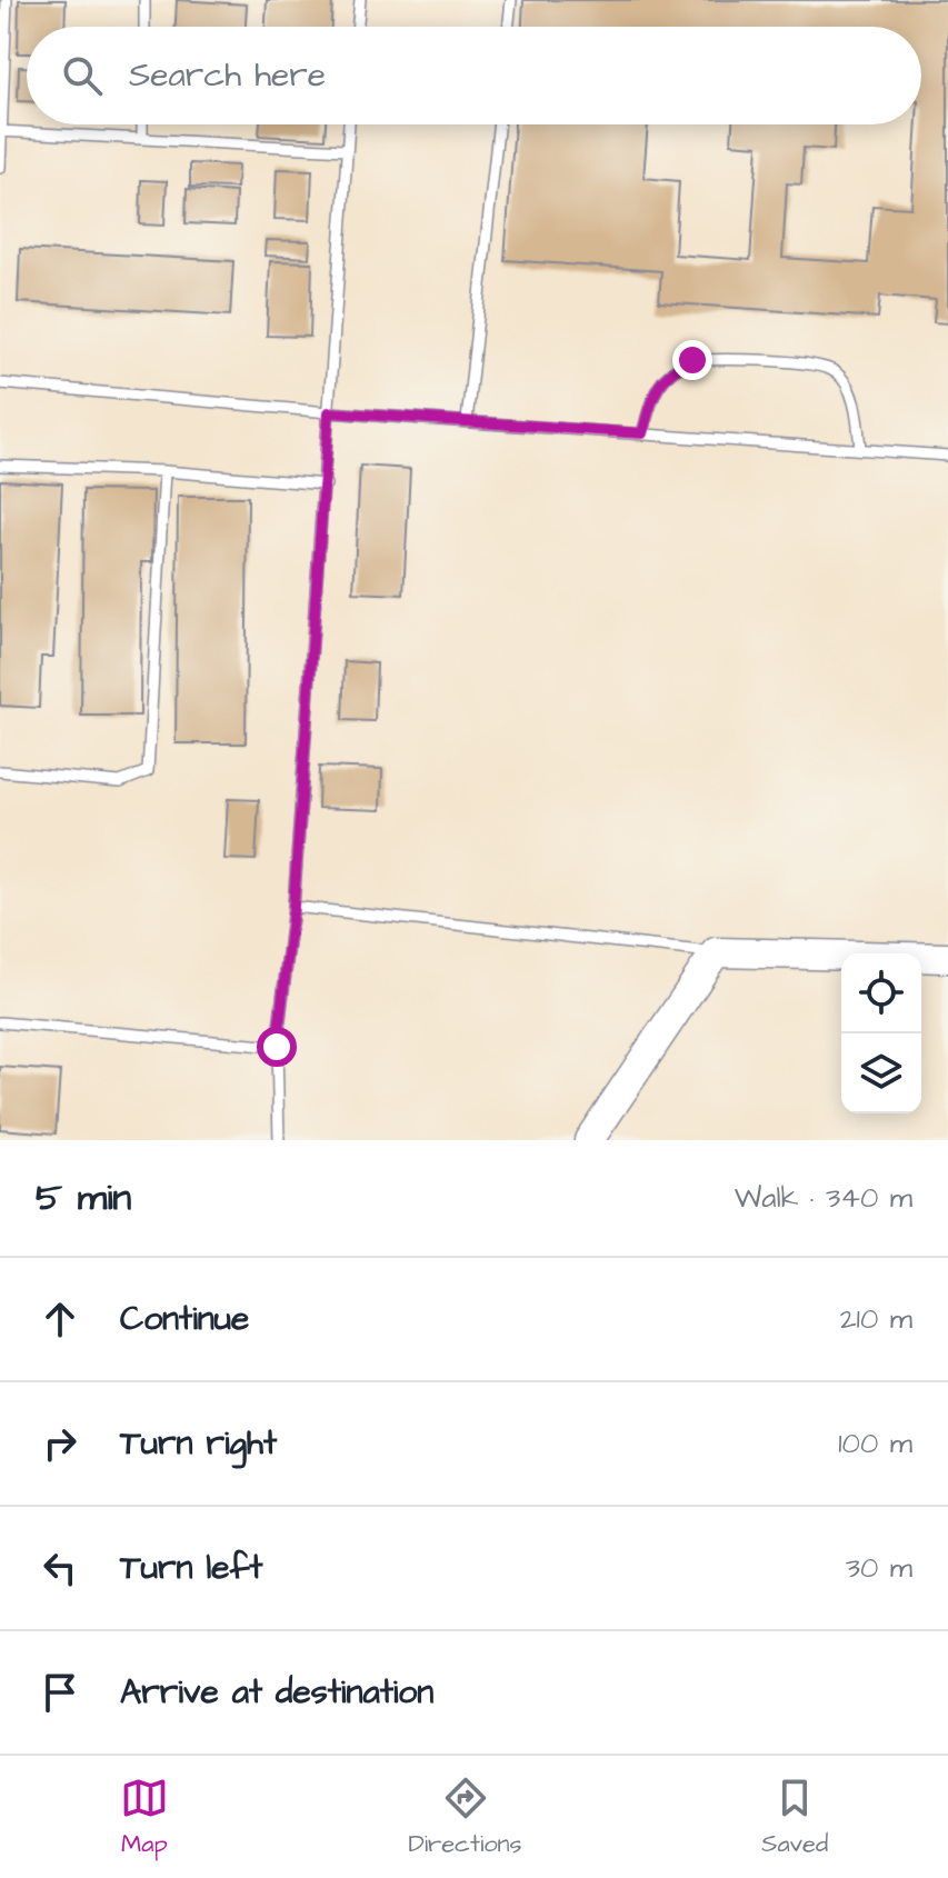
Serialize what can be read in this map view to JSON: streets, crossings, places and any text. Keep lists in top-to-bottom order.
{
  "page": {
    "search": "Search here",
    "heading": ["5 min", "Walk · 340 m"],
    "list": [
      ["Continue", "210 m"],
      ["Turn right", "100 m"],
      ["Turn left", "30 m"],
      "Arrive at destination"
    ],
    "nav": ["Map", "Directions", "Saved"]
  }
}
